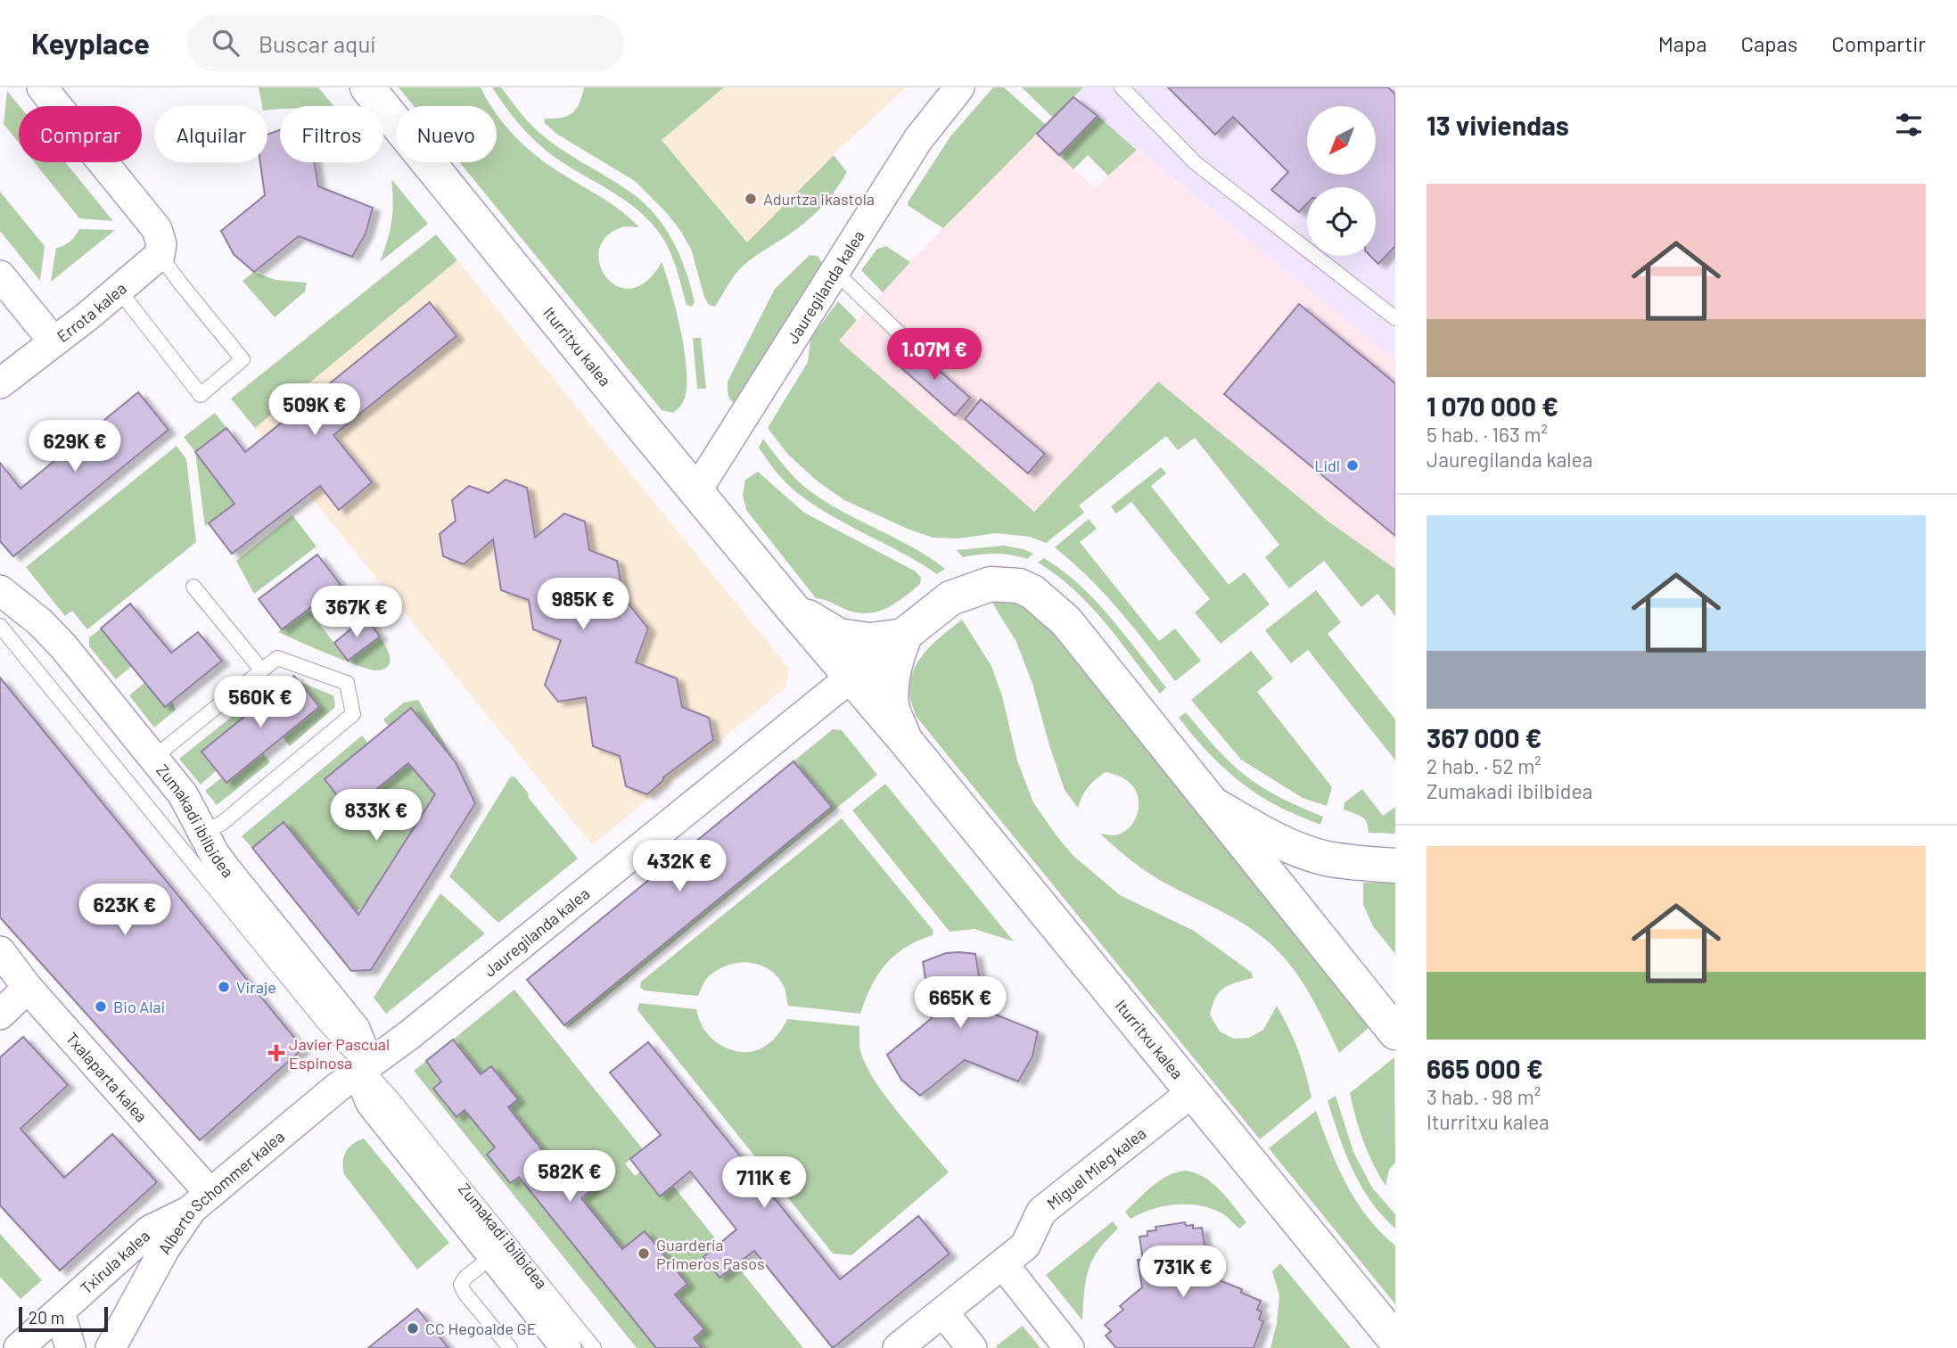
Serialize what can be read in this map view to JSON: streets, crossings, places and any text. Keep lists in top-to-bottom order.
{
  "streets": {
    "main road": ["Iturritxu kalea"],
    "street": [
      "Jauregilanda kalea",
      "Errota kalea",
      "Zumakadi ibilbidea",
      "Txalaparta kalea",
      "Miguel Mieg kalea",
      "Alberto Schommer kalea",
      "Txirula kalea"
    ]
  },
  "crossings": [
    ["Jauregilanda kalea", "Iturritxu kalea"],
    ["Jauregilanda kalea", "Zumakadi ibilbidea"],
    ["Jauregilanda kalea", "Alberto Schommer kalea"],
    ["Iturritxu kalea", "Miguel Mieg kalea"],
    ["Zumakadi ibilbidea", "Alberto Schommer kalea"],
    ["Txalaparta kalea", "Alberto Schommer kalea"],
    ["Txalaparta kalea", "Txirula kalea"],
    ["Alberto Schommer kalea", "Txirula kalea"]
  ],
  "places": {
    "other": [
      "Adurtza ikastola",
      "Lidl",
      "Viraje",
      "Bio Alai",
      "Guardería Primeros Pasos",
      "CC Hegoalde GE"
    ],
    "health": ["Javier Pascual Espinosa"]
  },
  "scale_bar": "20 m",
  "north": "bottom left",
  "page": {
    "header": "Keyplace",
    "search": "Buscar aquí",
    "nav": ["Mapa", "Capas", "Compartir"],
    "heading": "13 viviendas",
    "chip": [
      "Comprar",
      "Alquilar",
      "Filtros",
      "Nuevo"
    ],
    "list": [
      {
        "name": "1 070 000 €",
        "note": "5 hab. · 163 m² · Jauregilanda kalea"
      },
      {
        "name": "367 000 €",
        "note": "2 hab. · 52 m² · Zumakadi ibilbidea"
      },
      {
        "name": "665 000 €",
        "note": "3 hab. · 98 m² · Iturritxu kalea"
      }
    ],
    "price": [
      "1.07M €",
      "509K €",
      "629K €",
      "985K €",
      "367K €",
      "560K €",
      "833K €",
      "432K €",
      "623K €",
      "665K €",
      "582K €",
      "711K €",
      "731K €"
    ],
    "scale": "20 m"
  }
}
